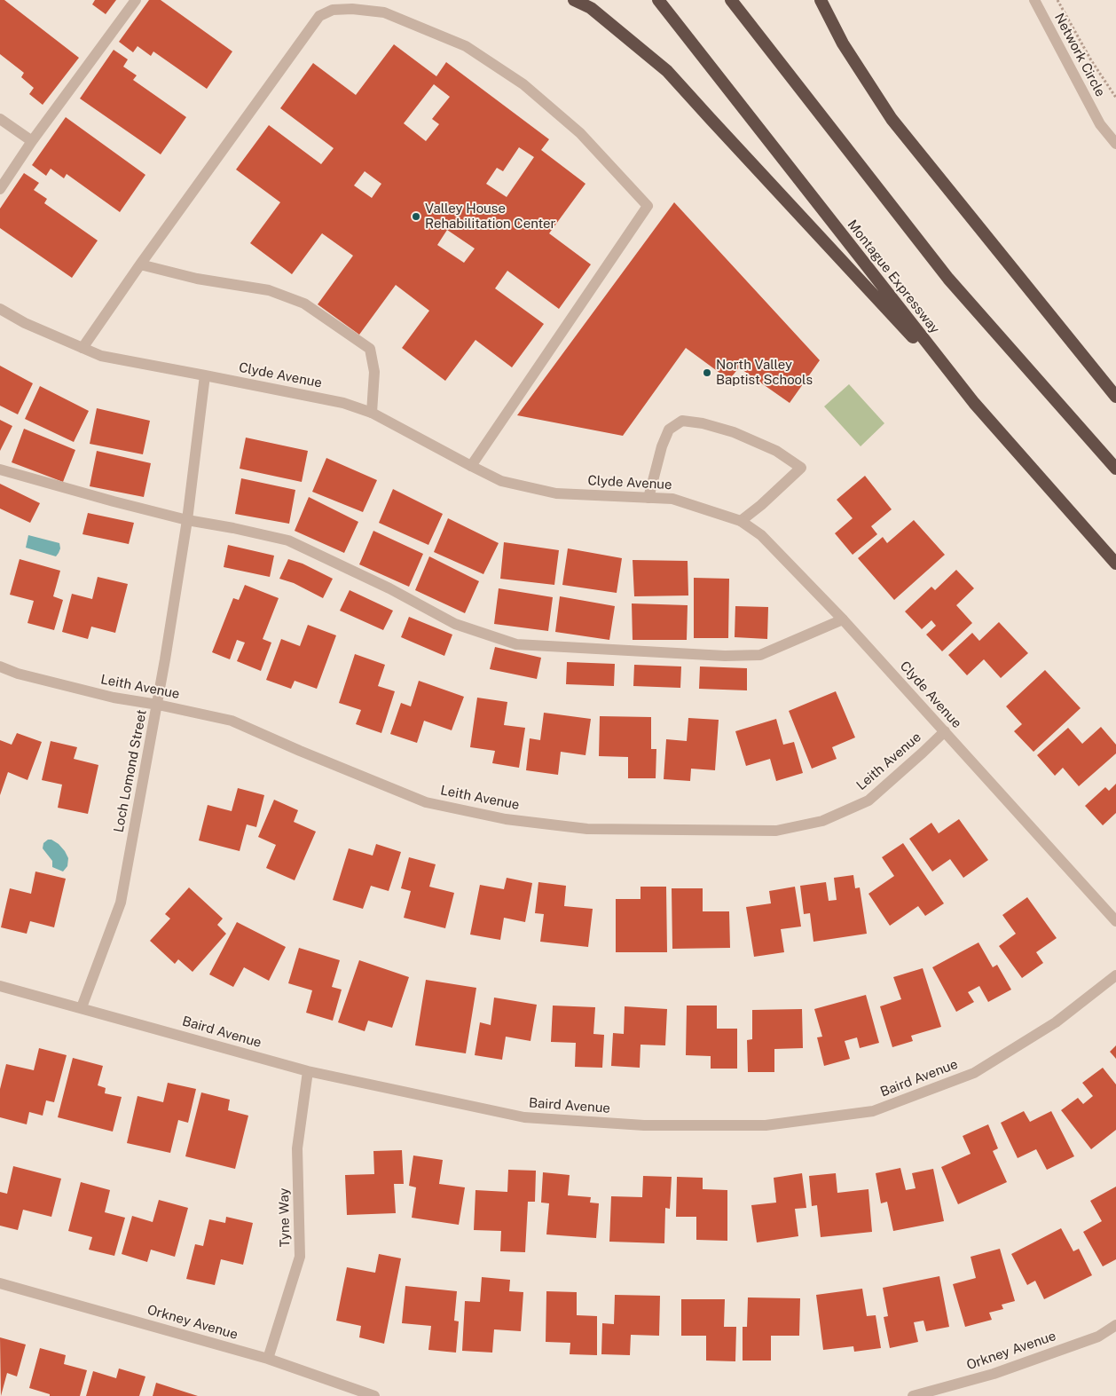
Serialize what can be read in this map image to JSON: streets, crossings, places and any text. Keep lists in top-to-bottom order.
{
  "streets": {
    "highway": ["Montague Expressway"],
    "street": [
      "Network Circle",
      "Clyde Avenue",
      "Leith Avenue",
      "Loch Lomond Street",
      "Baird Avenue",
      "Tyne Way",
      "Orkney Avenue"
    ]
  },
  "crossings": [
    ["Clyde Avenue", "Leith Avenue"],
    ["Clyde Avenue", "Loch Lomond Street"],
    ["Leith Avenue", "Loch Lomond Street"],
    ["Loch Lomond Street", "Baird Avenue"],
    ["Baird Avenue", "Tyne Way"],
    ["Tyne Way", "Orkney Avenue"]
  ],
  "places": ["Valley House Rehabilitation Center", "North Valley Baptist Schools"]
}
